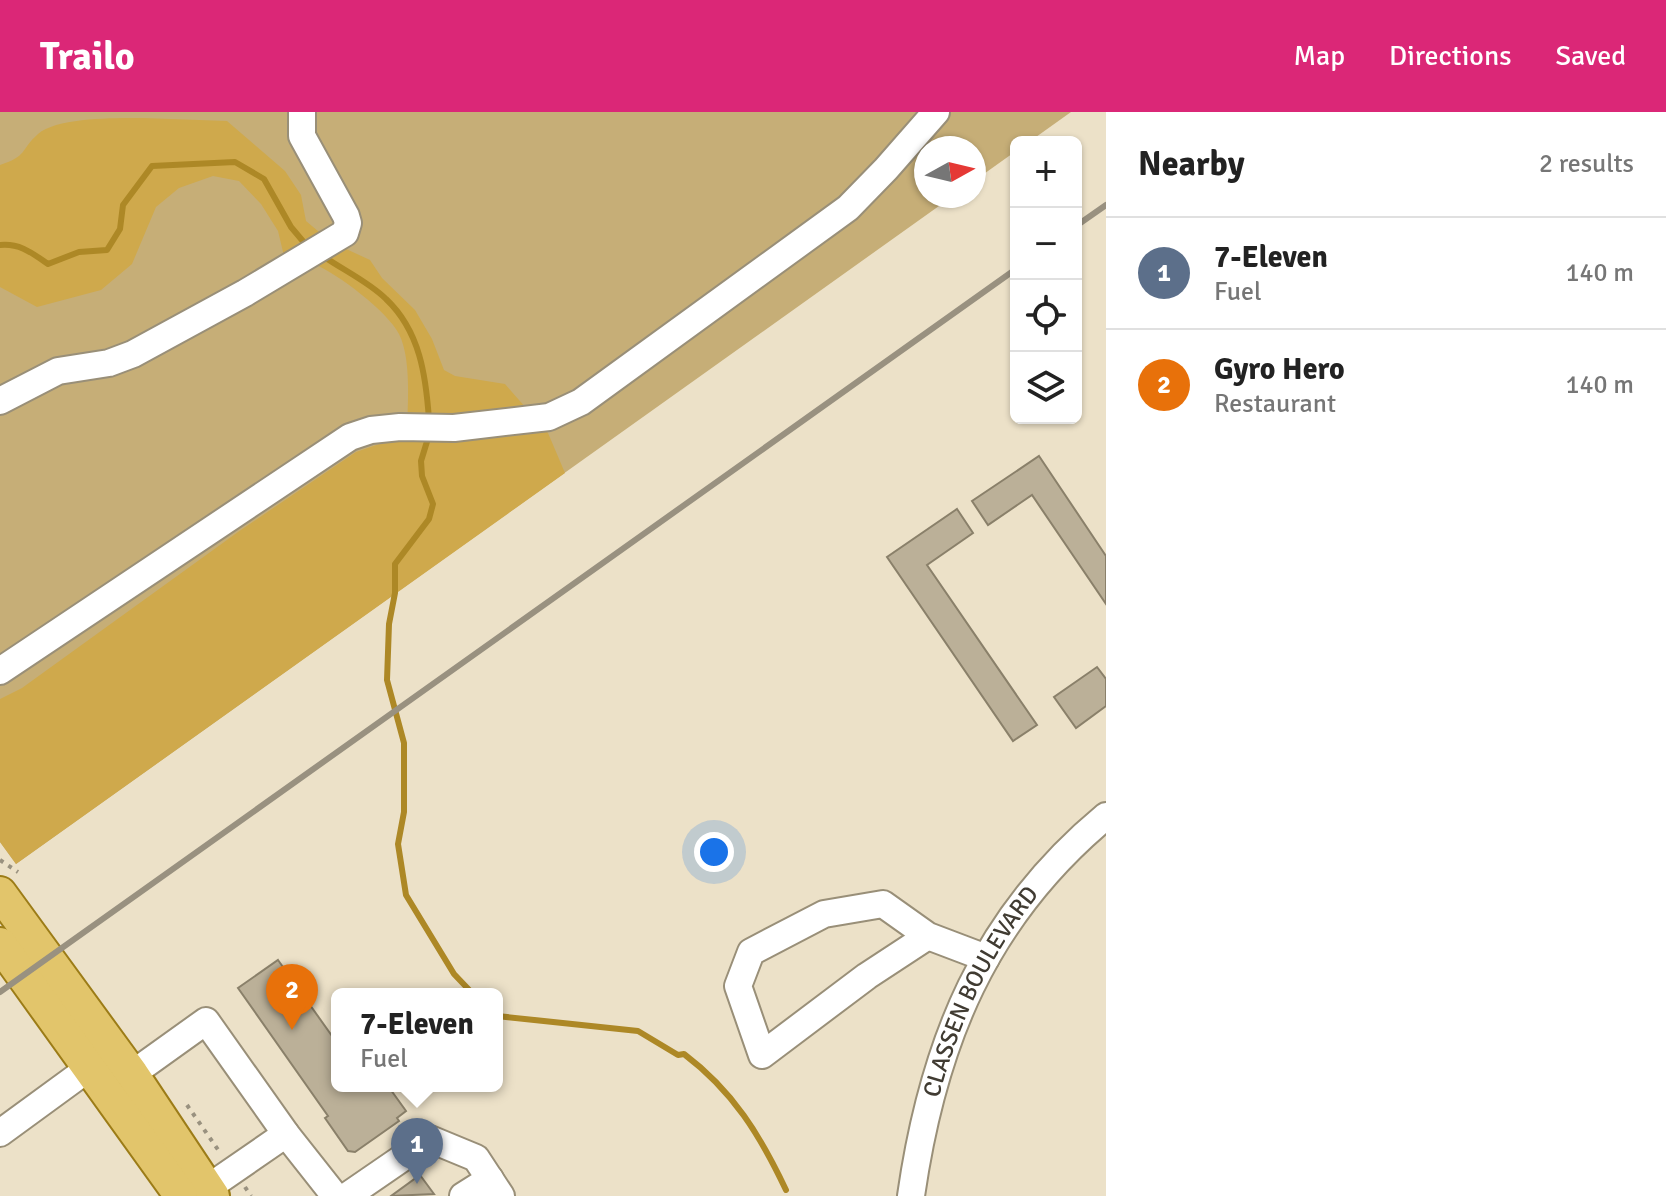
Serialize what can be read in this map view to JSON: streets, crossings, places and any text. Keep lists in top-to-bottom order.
{
  "streets": {
    "street": ["CLASSEN BOULEVARD"]
  },
  "north": "right",
  "page": {
    "header": "Trailo",
    "nav": ["Map", "Directions", "Saved"],
    "heading": ["Nearby", "2 results"],
    "map_buttons": ["+", "−"],
    "list": [
      {
        "mark": "1",
        "name": "7-Eleven",
        "note": "Fuel",
        "value": "140 m"
      },
      {
        "mark": "2",
        "name": "Gyro Hero",
        "note": "Restaurant",
        "value": "140 m"
      }
    ],
    "pins": ["2", "1"],
    "popup": ["7-Eleven", "Fuel"]
  }
}
